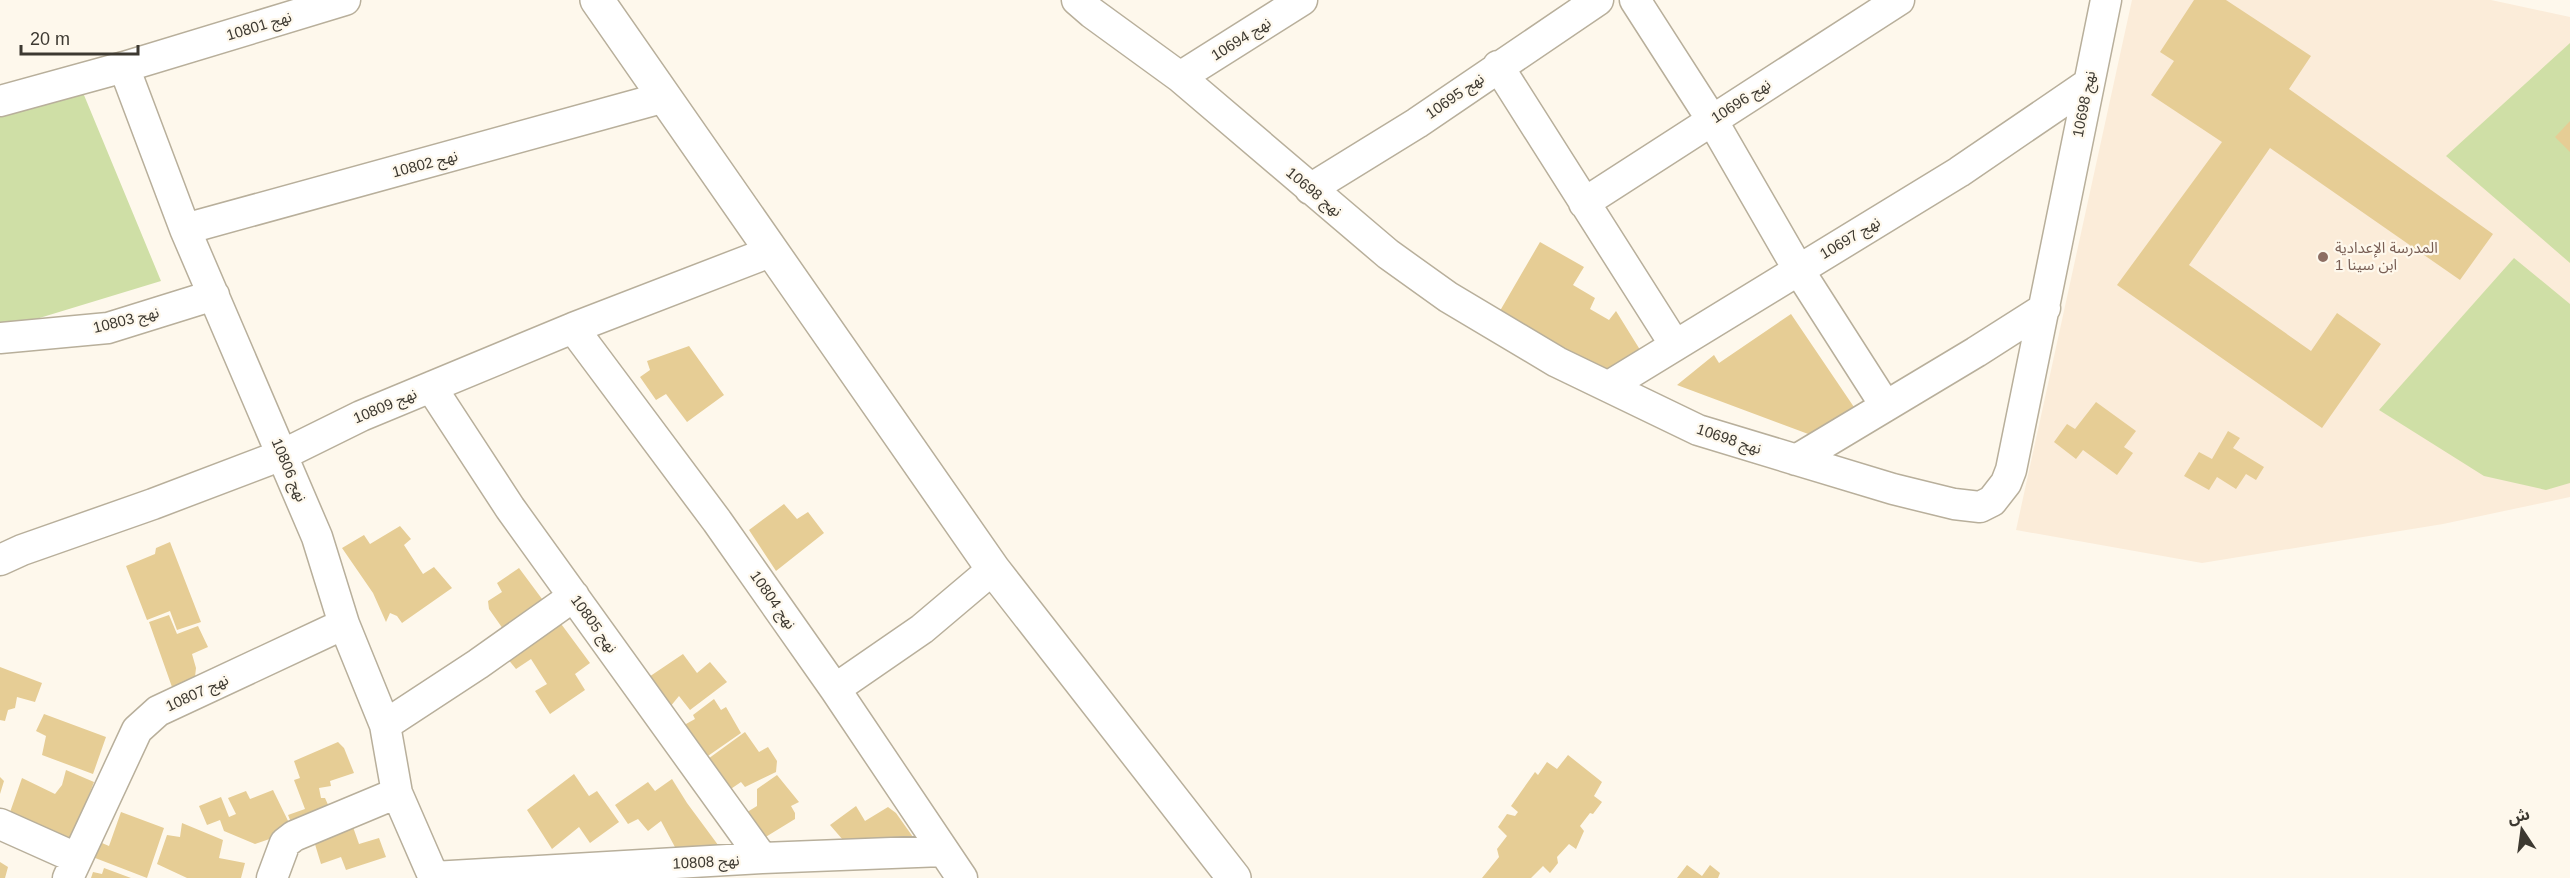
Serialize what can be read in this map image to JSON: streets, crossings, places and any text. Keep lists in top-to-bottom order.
{
  "streets": {
    "street": [
      "نهج 10801",
      "نهج 10694",
      "نهج 10695",
      "نهج 10696",
      "نهج 10698",
      "نهج 10802",
      "نهج 10697",
      "نهج 10803",
      "نهج 10809",
      "نهج 10806",
      "نهج 10804",
      "نهج 10805",
      "نهج 10807",
      "نهج 10808"
    ]
  },
  "crossings": [
    ["نهج 10801", "نهج 10806"],
    ["نهج 10694", "نهج 10698"],
    ["نهج 10695", "نهج 10698"],
    ["نهج 10698", "نهج 10697"],
    ["نهج 10802", "نهج 10806"],
    ["نهج 10803", "نهج 10806"],
    ["نهج 10809", "نهج 10806"],
    ["نهج 10809", "نهج 10804"],
    ["نهج 10809", "نهج 10805"],
    ["نهج 10806", "نهج 10807"],
    ["نهج 10806", "نهج 10808"],
    ["نهج 10804", "نهج 10808"],
    ["نهج 10805", "نهج 10808"]
  ],
  "places": ["المدرسة الإعدادية ابن سينا 1"],
  "scale_bar": "20 m",
  "north": "top"
}
